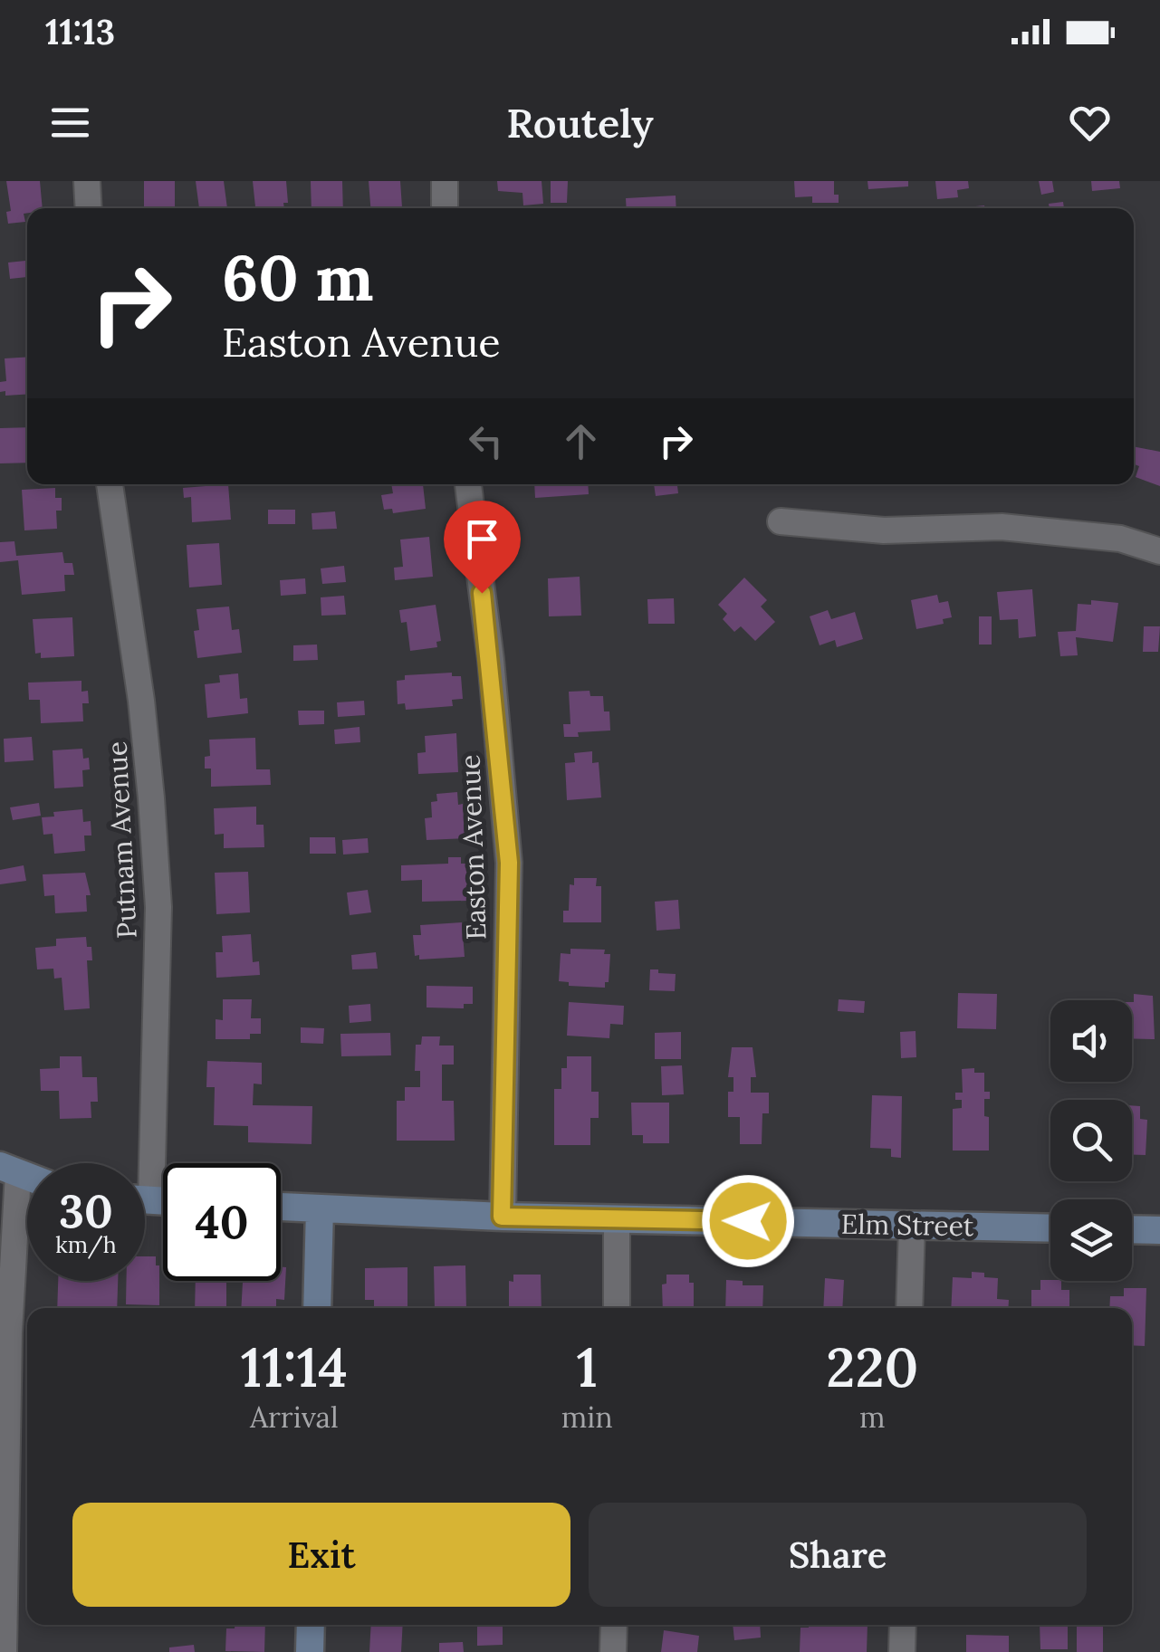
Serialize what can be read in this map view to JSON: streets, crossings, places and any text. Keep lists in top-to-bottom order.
{
  "streets": {
    "street": ["Putnam Avenue", "Easton Avenue", "Elm Street"]
  },
  "crossings": [
    ["Easton Avenue", "Elm Street"]
  ],
  "page": {
    "status": "11:13",
    "header": "Routely",
    "turn": ["60 m", "Easton Avenue"],
    "speed": "30 km/h",
    "limit": "40",
    "eta": [
      "11:14",
      "Arrival",
      "1",
      "min",
      "220",
      "m"
    ],
    "buttons": ["Exit", "Share"]
  }
}
